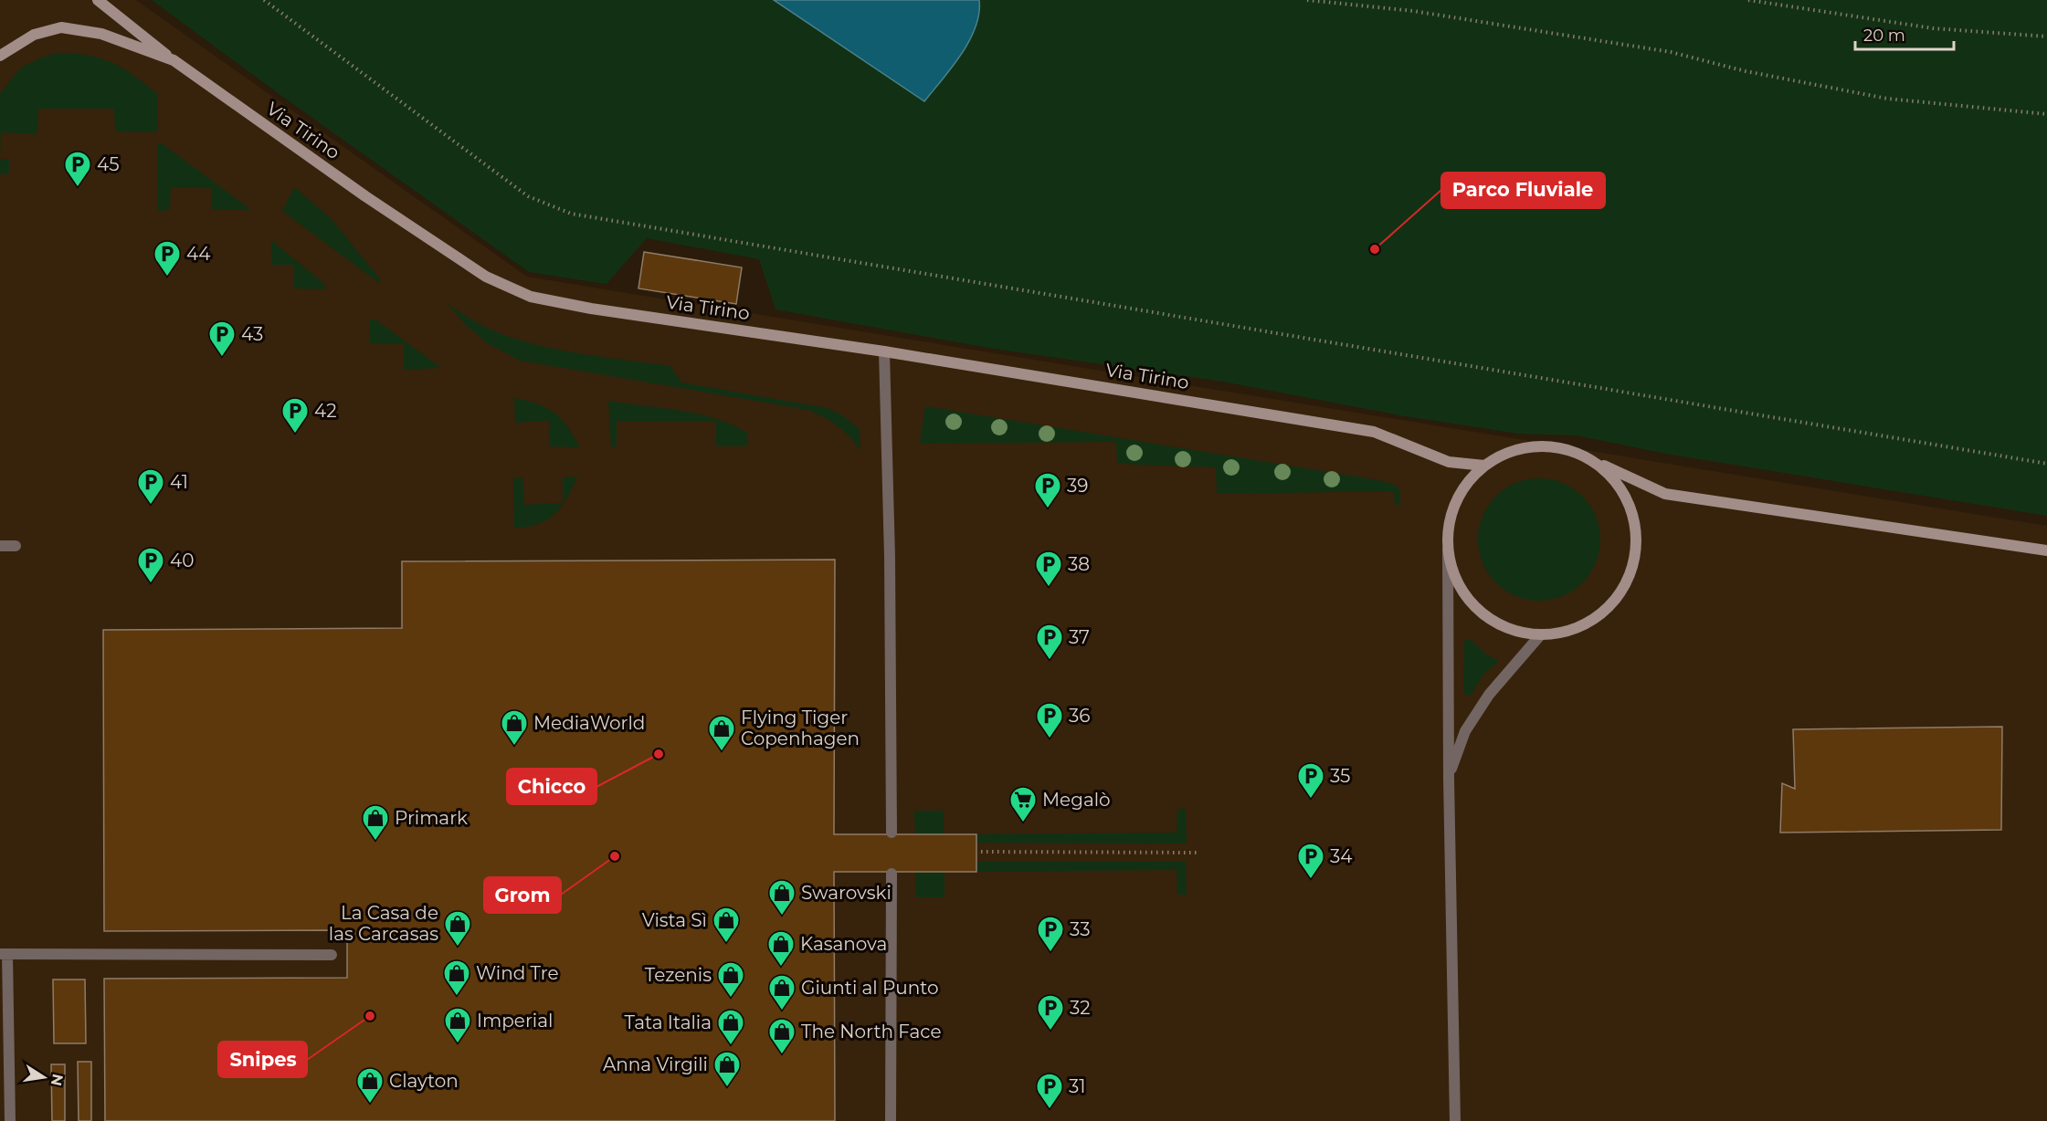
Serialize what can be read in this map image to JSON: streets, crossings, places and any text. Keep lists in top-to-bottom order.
{
  "streets": {
    "street": ["Via Tirino"]
  },
  "places": {
    "parking": [
      "45",
      "44",
      "43",
      "42",
      "41",
      "39",
      "40",
      "38",
      "37",
      "36",
      "35",
      "34",
      "33",
      "32",
      "31"
    ],
    "other": [
      "Parco Fluviale",
      "Chicco",
      "Grom",
      "Snipes"
    ],
    "shop": [
      "MediaWorld",
      "Flying Tiger Copenhagen",
      "Primark",
      "Swarovski",
      "Vista Sì",
      "La Casa de las Carcasas",
      "Kasanova",
      "Wind Tre",
      "Tezenis",
      "Giunti al Punto",
      "Imperial",
      "Tata Italia",
      "The North Face",
      "Anna Virgili",
      "Clayton"
    ],
    "supermarket": ["Megalò"]
  },
  "scale_bar": "20 m",
  "north": "right"
}
